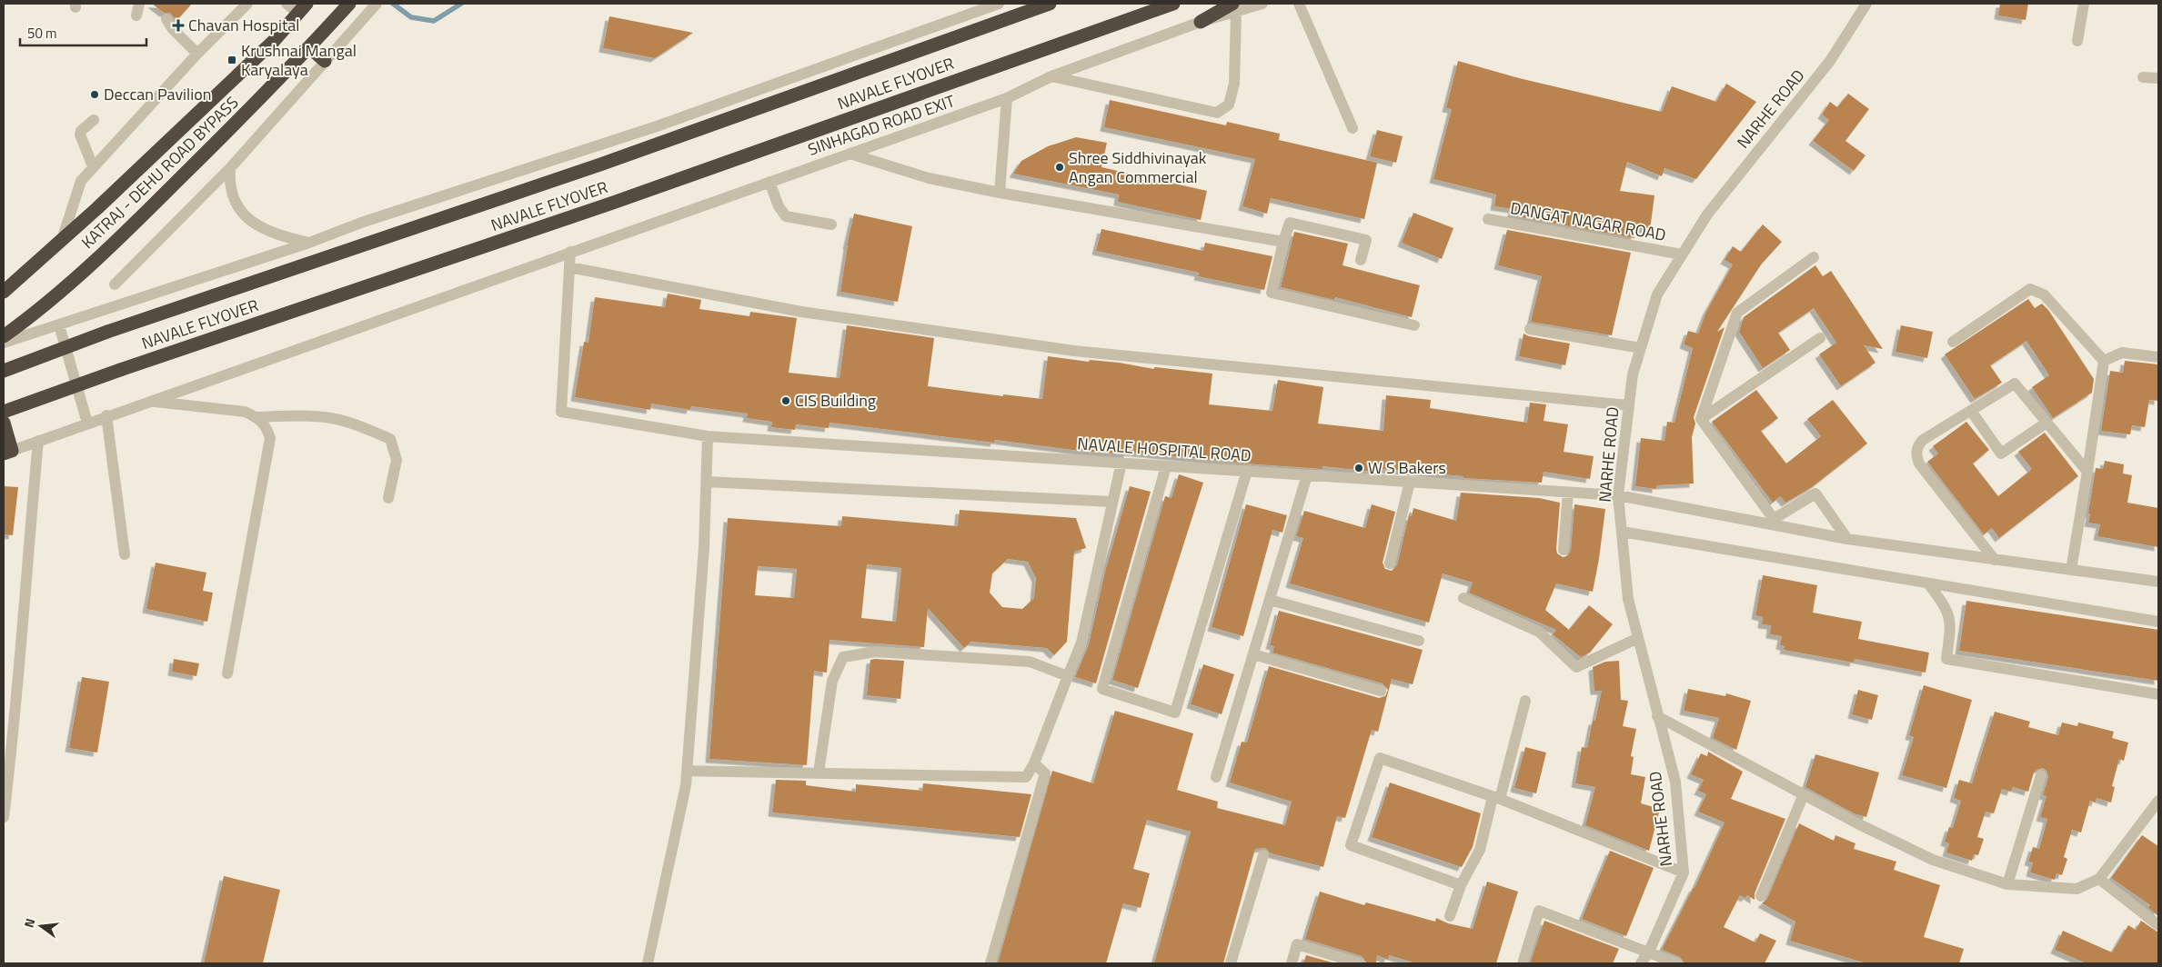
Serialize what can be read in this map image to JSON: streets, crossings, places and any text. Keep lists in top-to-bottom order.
{
  "streets": {
    "highway": ["NAVALE FLYOVER", "KATRAJ - DEHU ROAD BYPASS"],
    "street": [
      "NARHE ROAD",
      "SINHAGAD ROAD EXIT",
      "DANGAT NAGAR ROAD",
      "NAVALE HOSPITAL ROAD"
    ]
  },
  "crossings": [
    ["NARHE ROAD", "DANGAT NAGAR ROAD"],
    ["NARHE ROAD", "NAVALE HOSPITAL ROAD"]
  ],
  "places": {
    "health": ["Chavan Hospital"],
    "transit": ["Krushnai Mangal Karyalaya"],
    "other": [
      "Deccan Pavilion",
      "Shree Siddhivinayak Angan Commercial",
      "CIS Building",
      "W S Bakers"
    ]
  },
  "scale_bar": "50 m",
  "north": "left"
}
